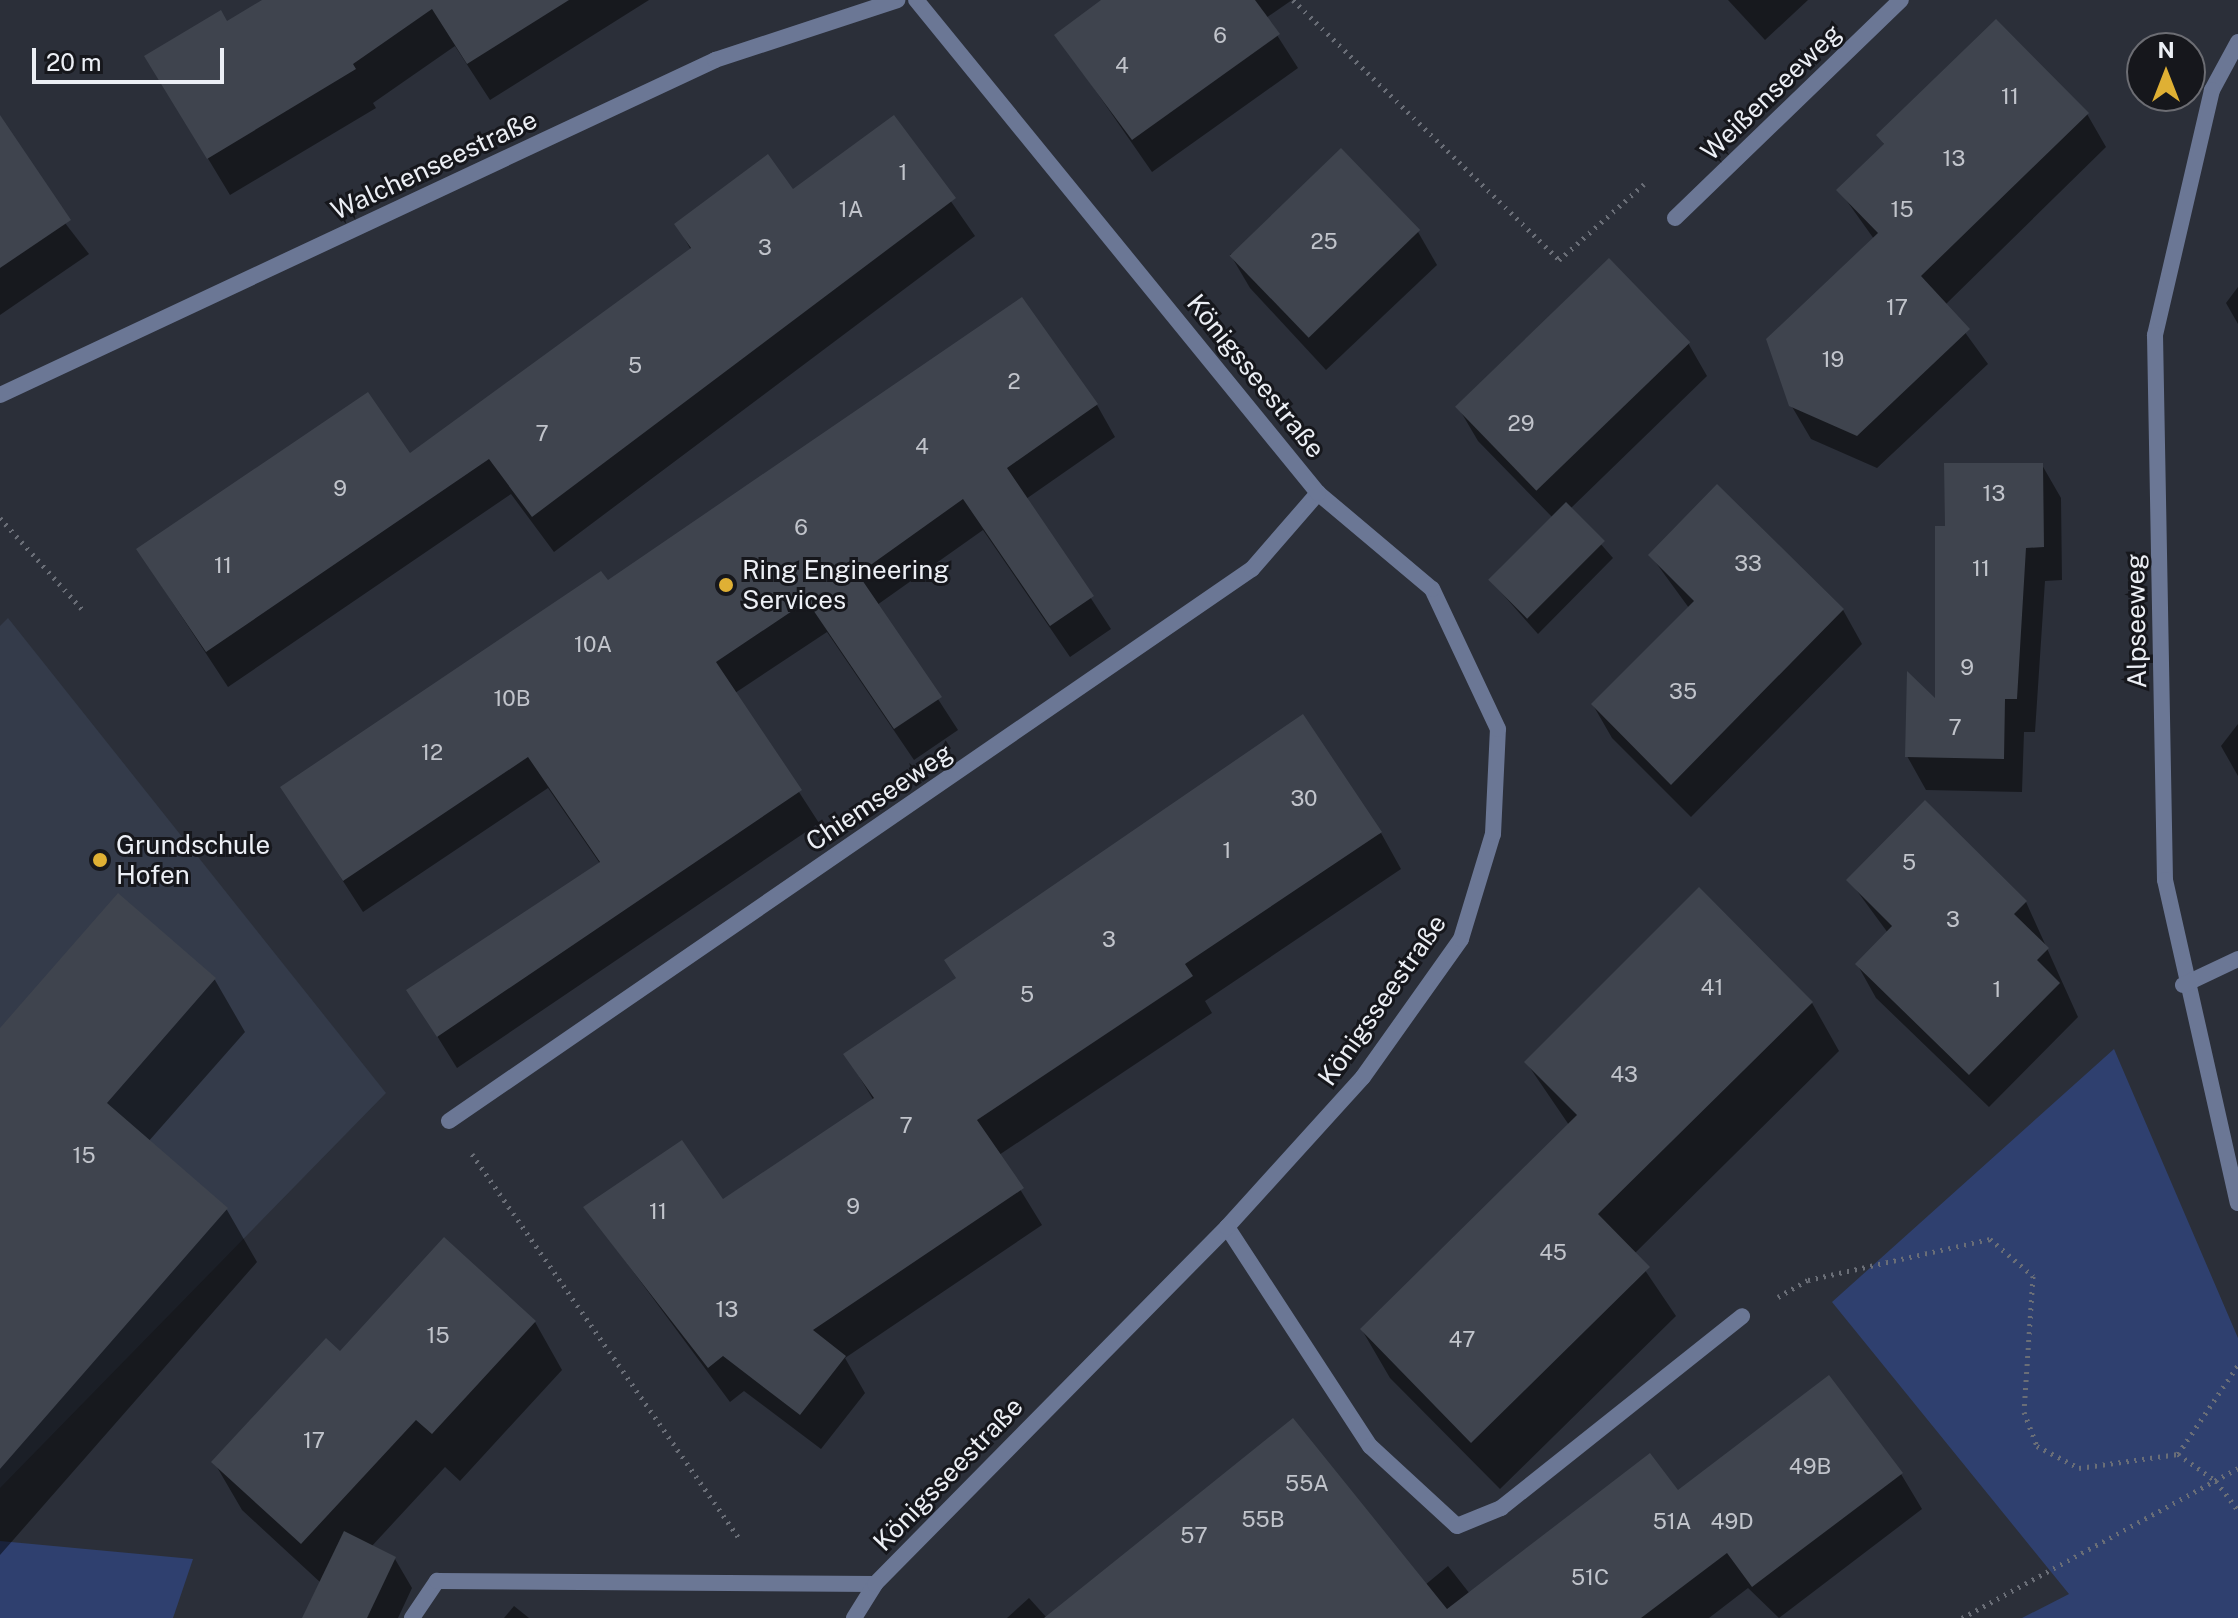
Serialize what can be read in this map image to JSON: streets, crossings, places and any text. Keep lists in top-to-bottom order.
{
  "streets": {
    "street": [
      "Weißenseeweg",
      "Walchenseestraße",
      "Königsseestraße",
      "Alpseeweg",
      "Chiemseeweg"
    ]
  },
  "crossings": [
    ["Königsseestraße", "Chiemseeweg"]
  ],
  "places": ["Ring Engineering Services", "Grundschule Hofen"],
  "house_numbers": [
    "6",
    "4",
    "11",
    "13",
    "1",
    "1A",
    "15",
    "25",
    "3",
    "17",
    "19",
    "5",
    "2",
    "29",
    "7",
    "4",
    "9",
    "13",
    "6",
    "33",
    "11",
    "11",
    "10A",
    "9",
    "35",
    "10B",
    "7",
    "12",
    "30",
    "1",
    "5",
    "3",
    "3",
    "41",
    "1",
    "5",
    "43",
    "7",
    "15",
    "9",
    "11",
    "45",
    "13",
    "15",
    "47",
    "17",
    "49B",
    "55A",
    "55B",
    "51A",
    "49D",
    "57",
    "51C"
  ],
  "scale_bar": "20 m",
  "north": "top"
}
